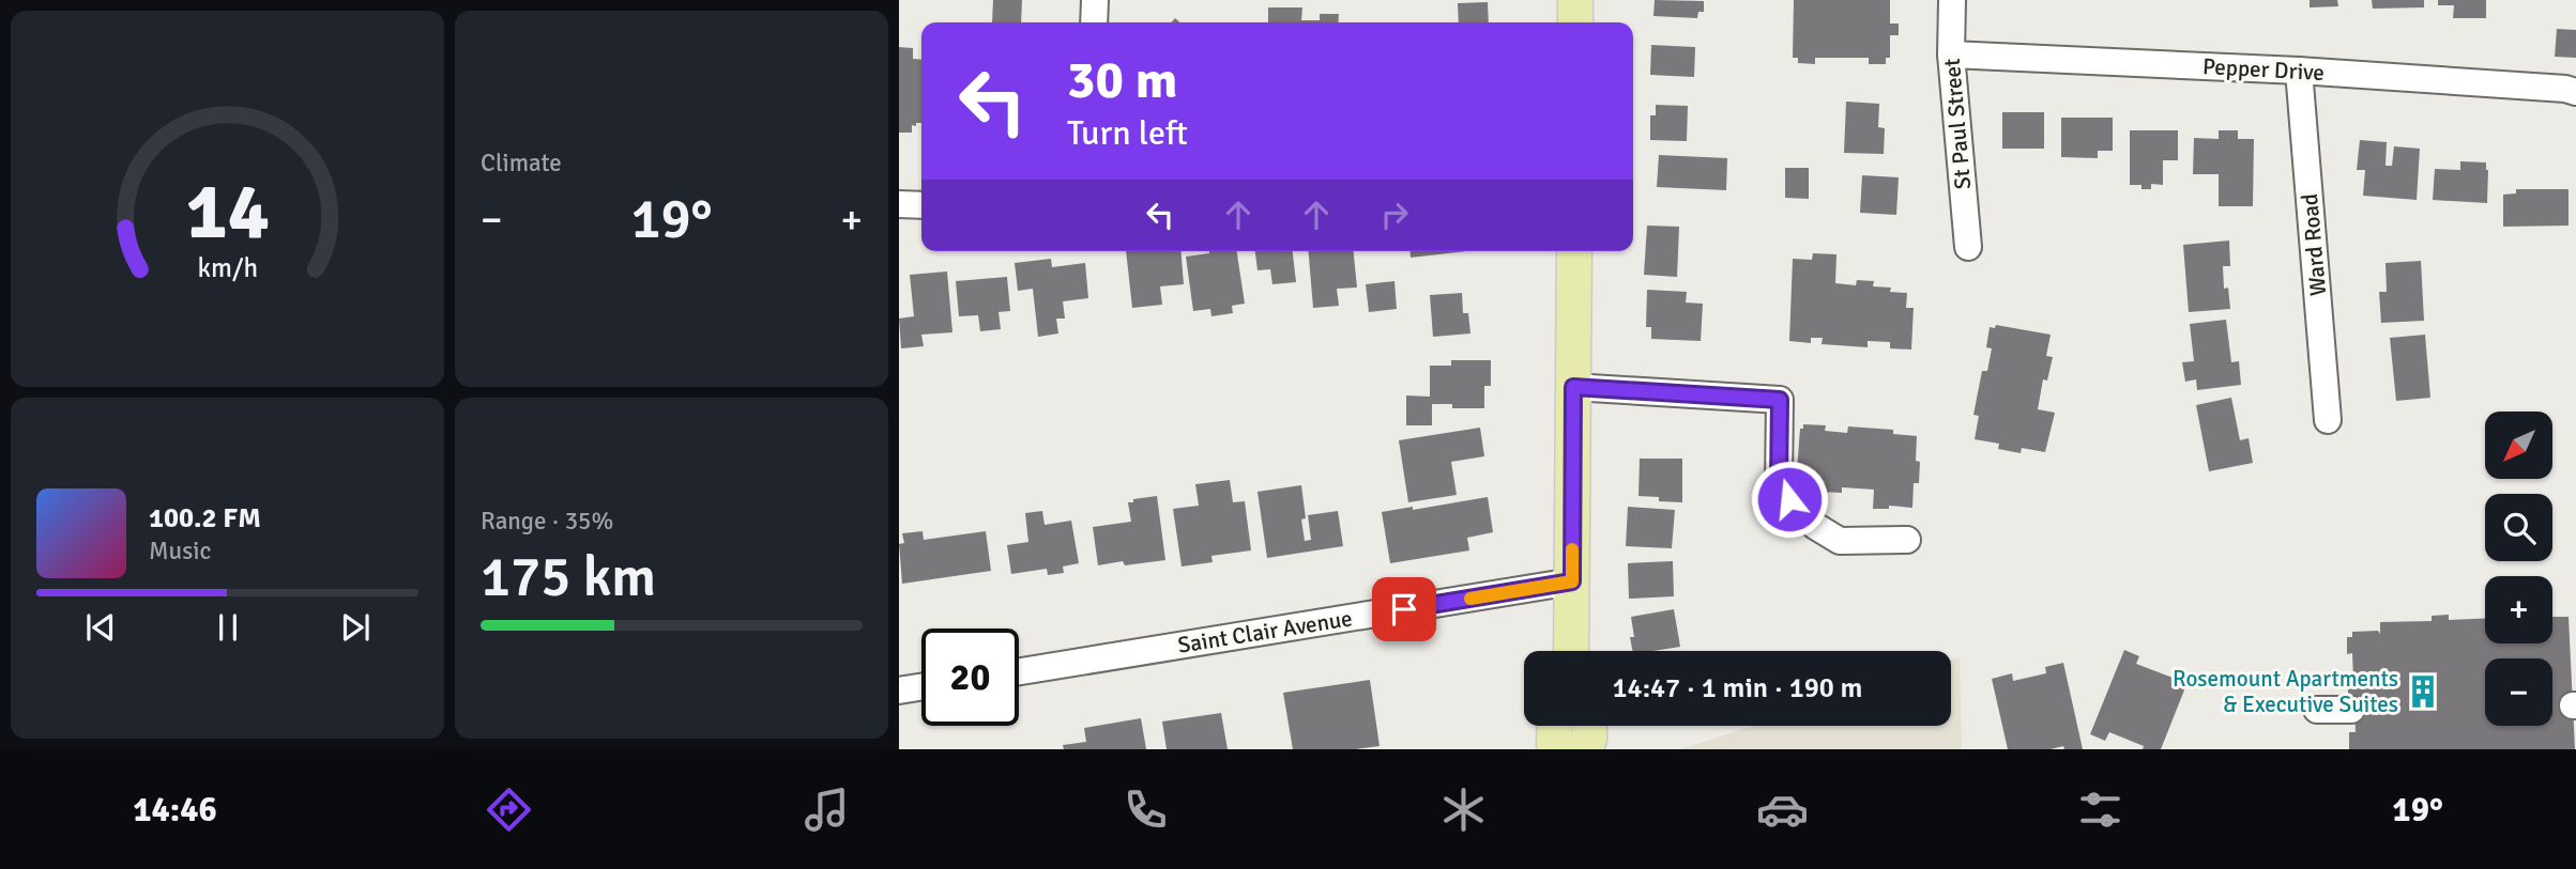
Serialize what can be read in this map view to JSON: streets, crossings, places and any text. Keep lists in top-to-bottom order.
{
  "streets": {
    "street": [
      "Pepper Drive",
      "St Paul Street",
      "Ward Road",
      "Saint Clair Avenue"
    ]
  },
  "crossings": [
    ["Pepper Drive", "St Paul Street"],
    ["Pepper Drive", "Ward Road"]
  ],
  "places": {
    "building": ["Rosemount Apartments & Executive Suites"]
  },
  "north": "bottom left",
  "page": {
    "tile": [
      "Climate",
      ["Range · 35%", "175 km"]
    ],
    "turn": ["30 m", "Turn left"],
    "heat": ["−", "19°", "+"],
    "map_buttons": ["+", "−"],
    "song": ["100.2 FM", "Music"],
    "limit": "20",
    "trip": "14:47 · 1 min · 190 m",
    "tabs": ["14:46", "19°"],
    "gauge": ["14", "km/h"]
  }
}
